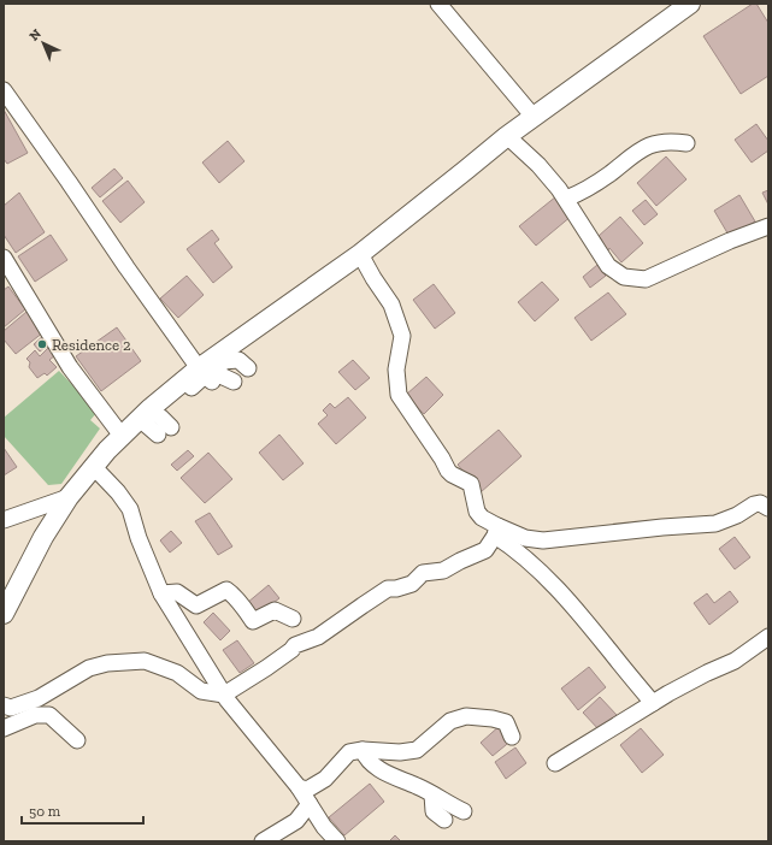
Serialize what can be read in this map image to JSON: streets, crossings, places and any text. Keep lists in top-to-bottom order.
{
  "places": ["Residence 2"],
  "scale_bar": "50 m",
  "north": "top left"
}
